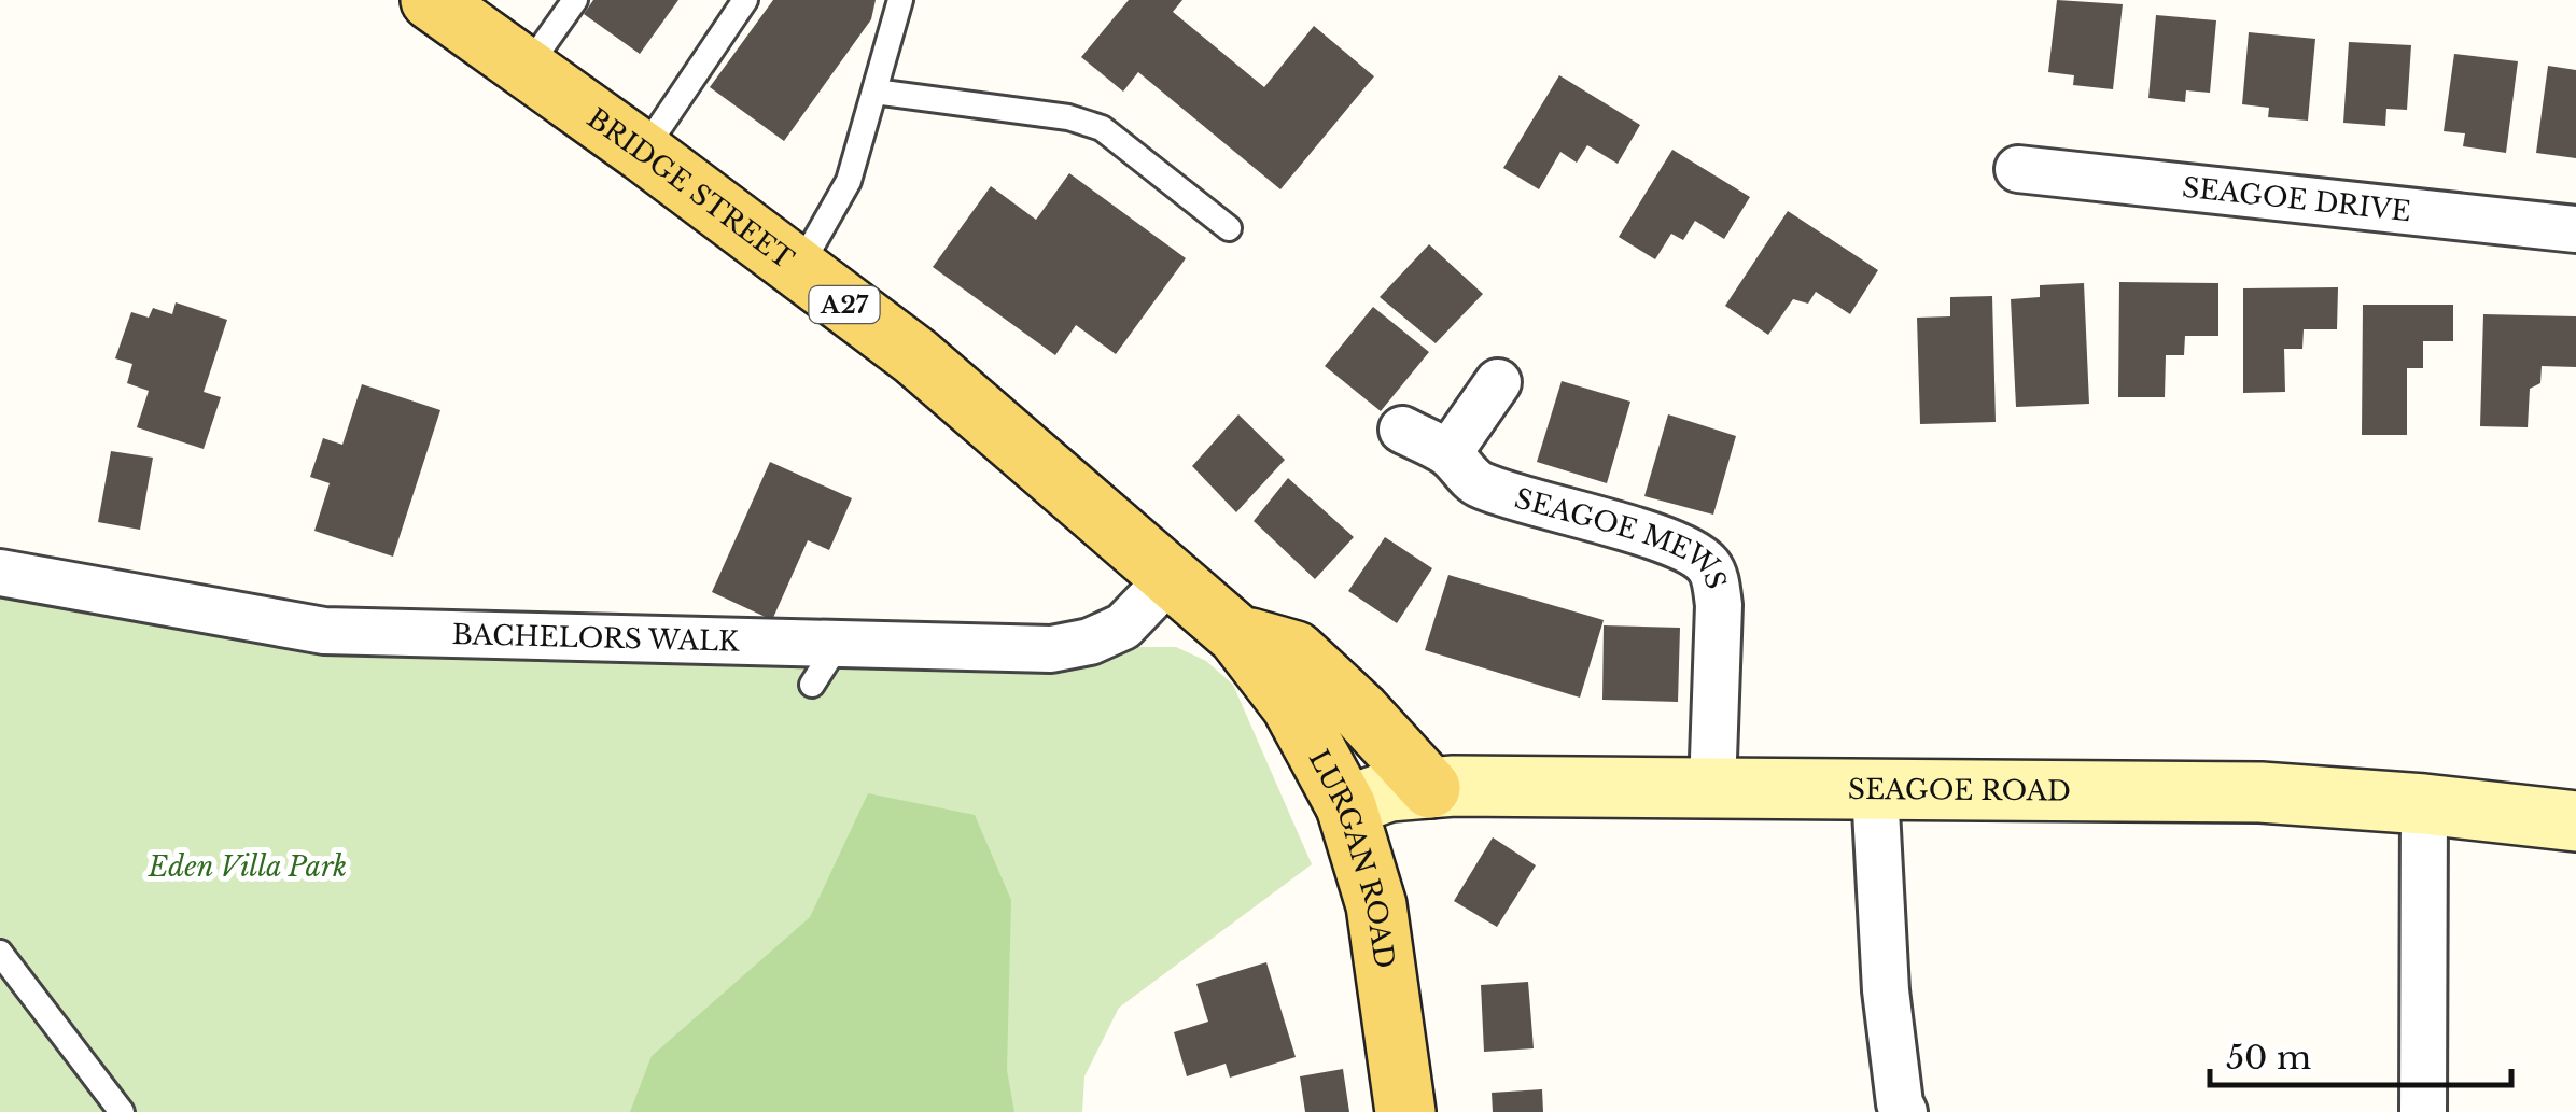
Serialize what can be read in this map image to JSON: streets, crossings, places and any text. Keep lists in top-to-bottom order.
{
  "streets": {
    "main road": [
      "BRIDGE STREET",
      "A27",
      "SEAGOE ROAD",
      "LURGAN ROAD"
    ],
    "street": ["SEAGOE DRIVE", "SEAGOE MEWS", "BACHELORS WALK"]
  },
  "crossings": [
    ["BRIDGE STREET", "BACHELORS WALK"],
    ["BRIDGE STREET", "LURGAN ROAD"],
    ["SEAGOE MEWS", "SEAGOE ROAD"],
    ["SEAGOE ROAD", "LURGAN ROAD"]
  ],
  "parks": ["Eden Villa Park"],
  "scale_bar": "50 m"
}
